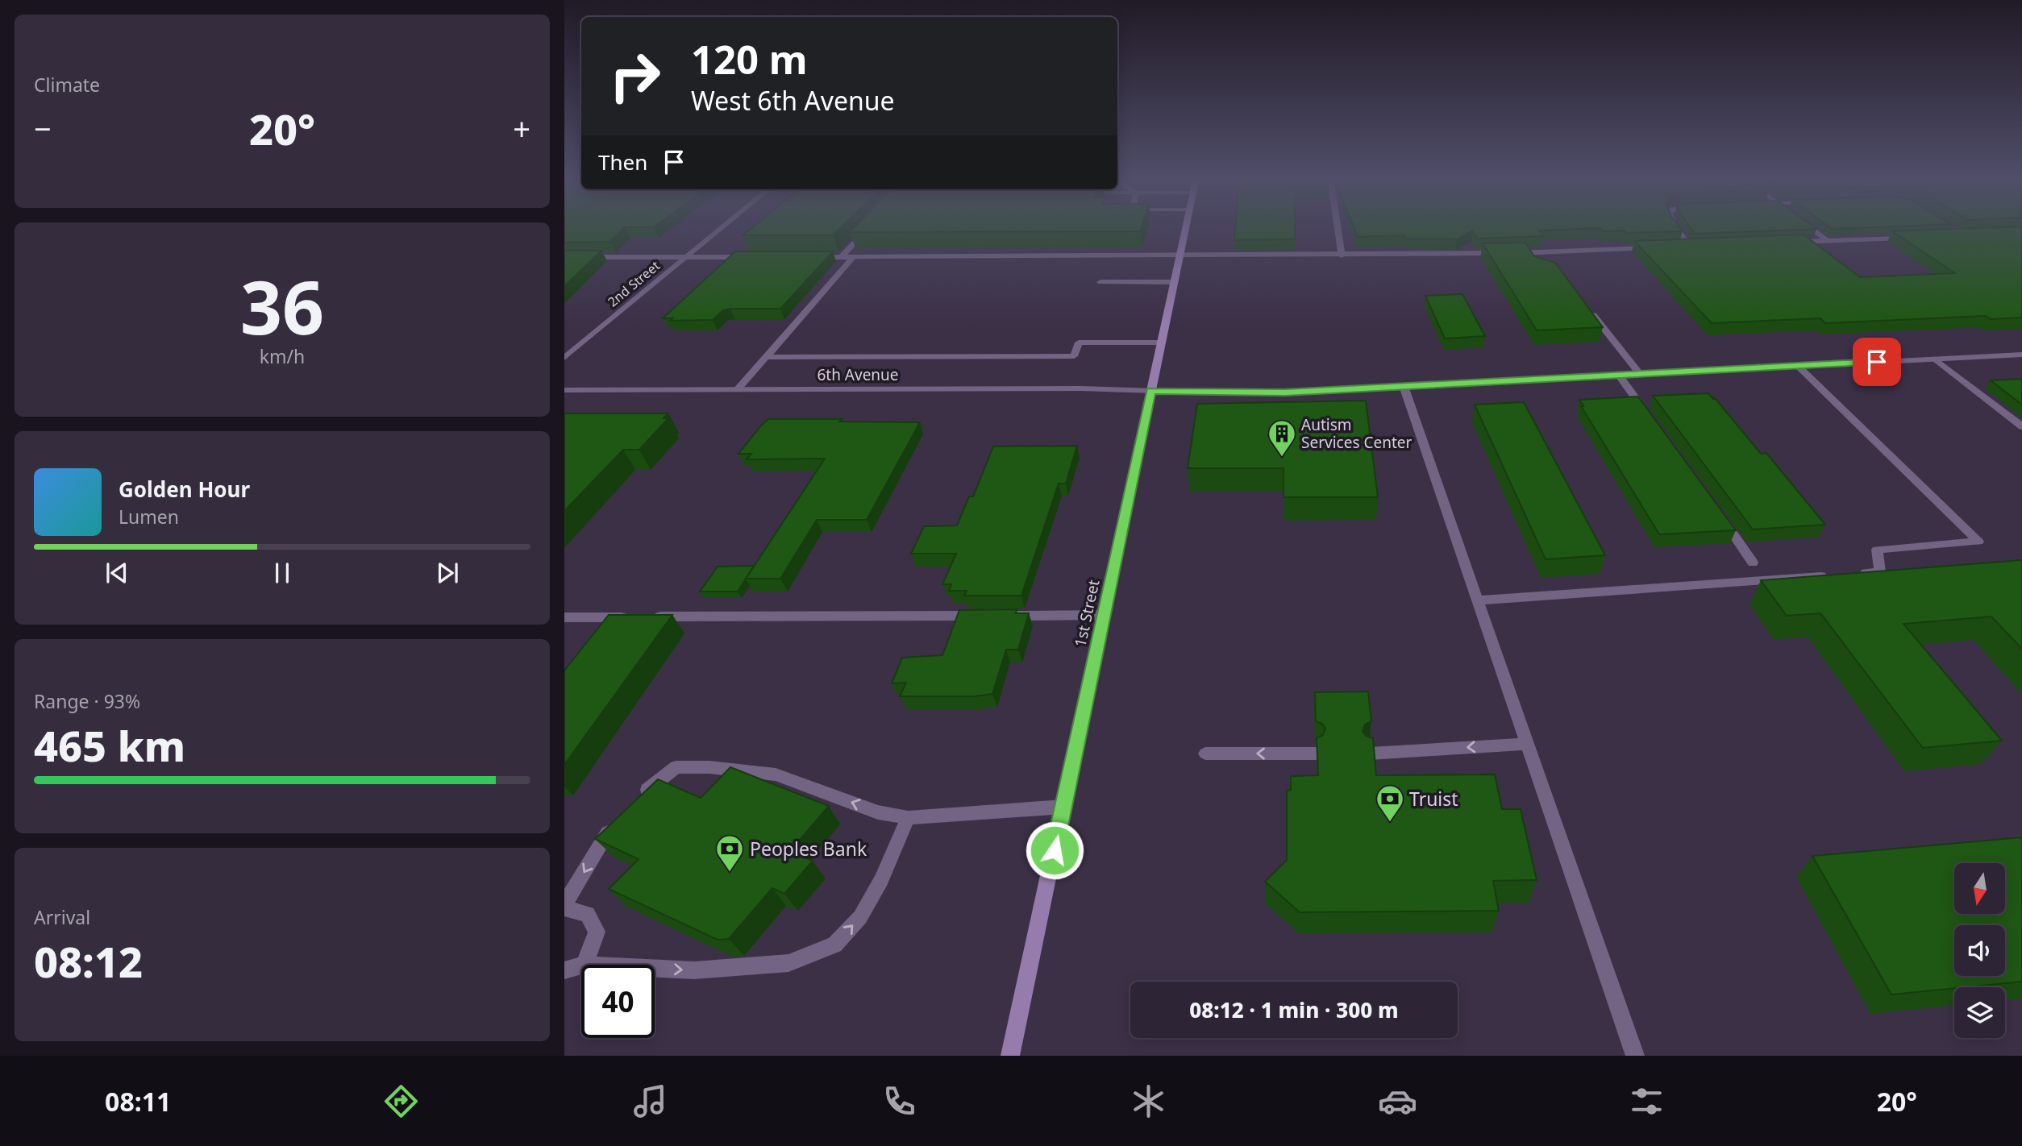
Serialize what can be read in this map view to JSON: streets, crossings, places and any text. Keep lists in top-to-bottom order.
{
  "streets": {
    "street": ["2nd Street", "6th Avenue", "1st Street"]
  },
  "crossings": [
    ["6th Avenue", "1st Street"]
  ],
  "places": {
    "building": ["Autism Services Center"],
    "bank": ["Truist", "Peoples Bank"]
  },
  "north": "bottom",
  "page": {
    "tile": [
      "Climate",
      ["36", "km/h"],
      ["Range · 93%", "465 km"],
      ["Arrival", "08:12"]
    ],
    "turn": ["120 m", "West 6th Avenue"],
    "heat": ["−", "20°", "+"],
    "then": "Then",
    "song": ["Golden Hour", "Lumen"],
    "limit": "40",
    "trip": "08:12 · 1 min · 300 m",
    "tabs": ["08:11", "20°"]
  }
}
